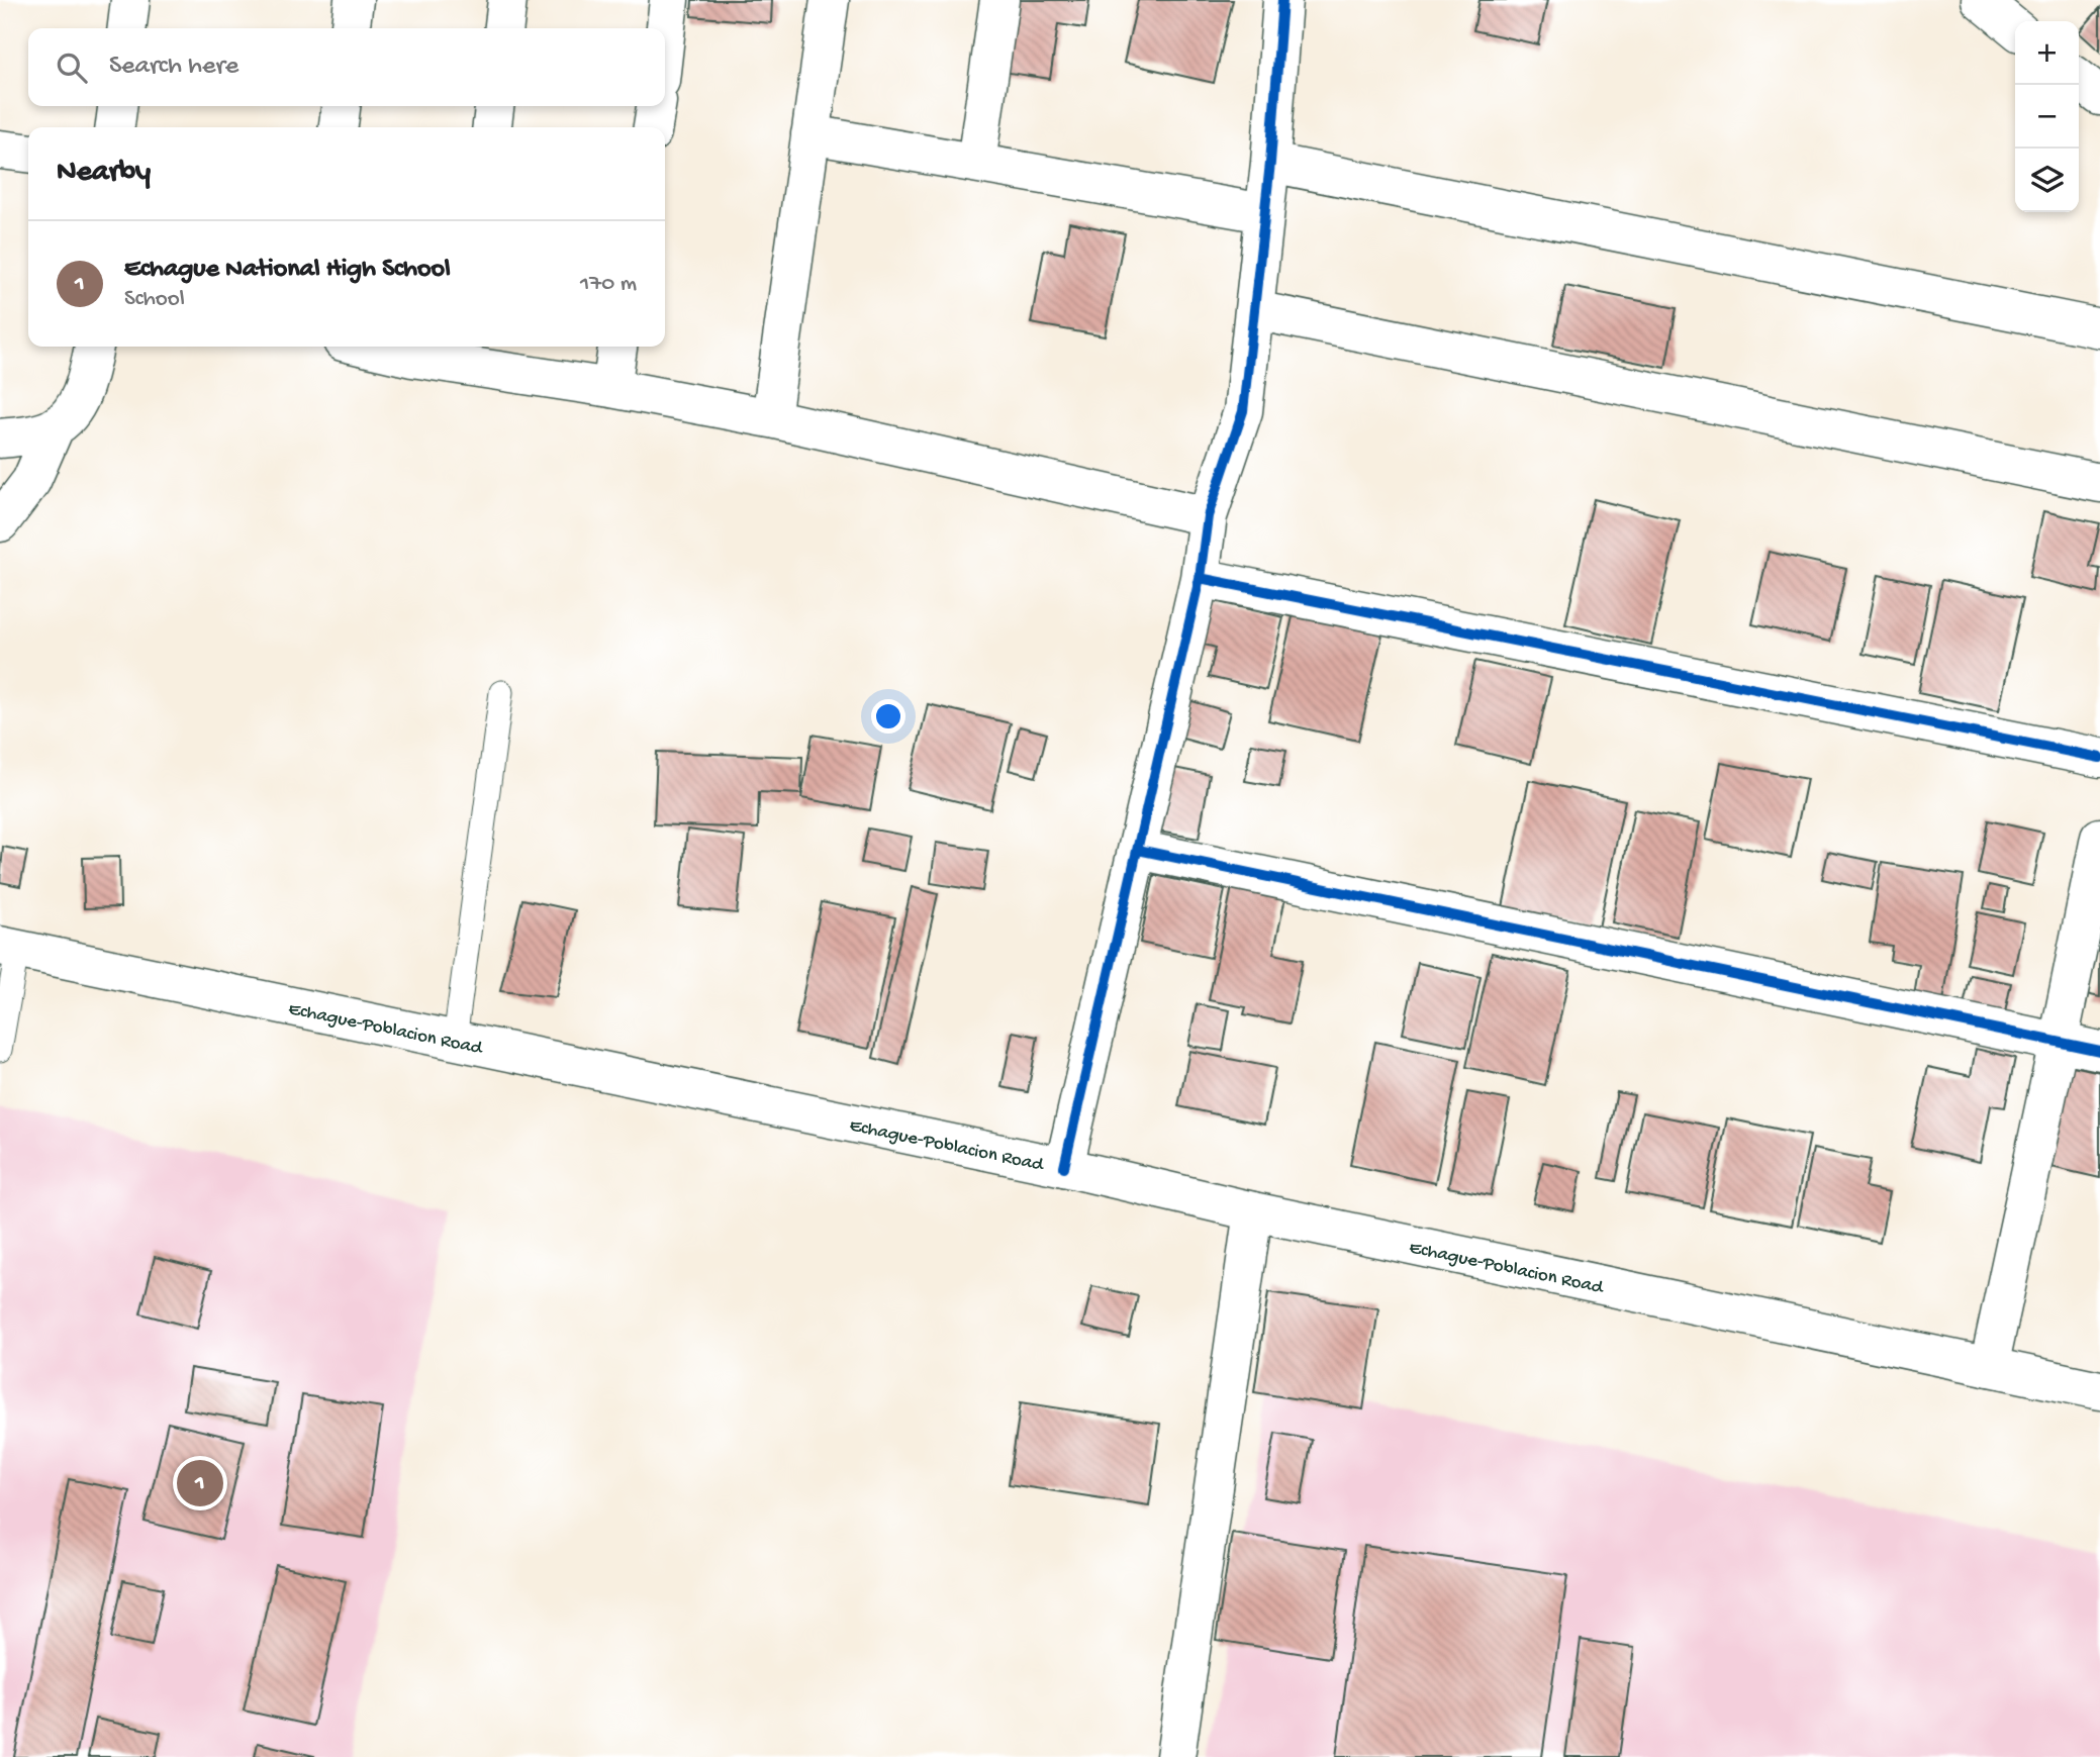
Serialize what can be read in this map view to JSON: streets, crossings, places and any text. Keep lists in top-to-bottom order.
{
  "streets": {
    "street": ["Echague-Poblacion Road"]
  },
  "page": {
    "map_buttons": ["+", "−"],
    "search": "Search here",
    "heading": "Nearby",
    "list": [
      {
        "mark": "1",
        "name": "Echague National High School",
        "note": "School",
        "value": "170 m"
      }
    ],
    "pins": "1"
  }
}
